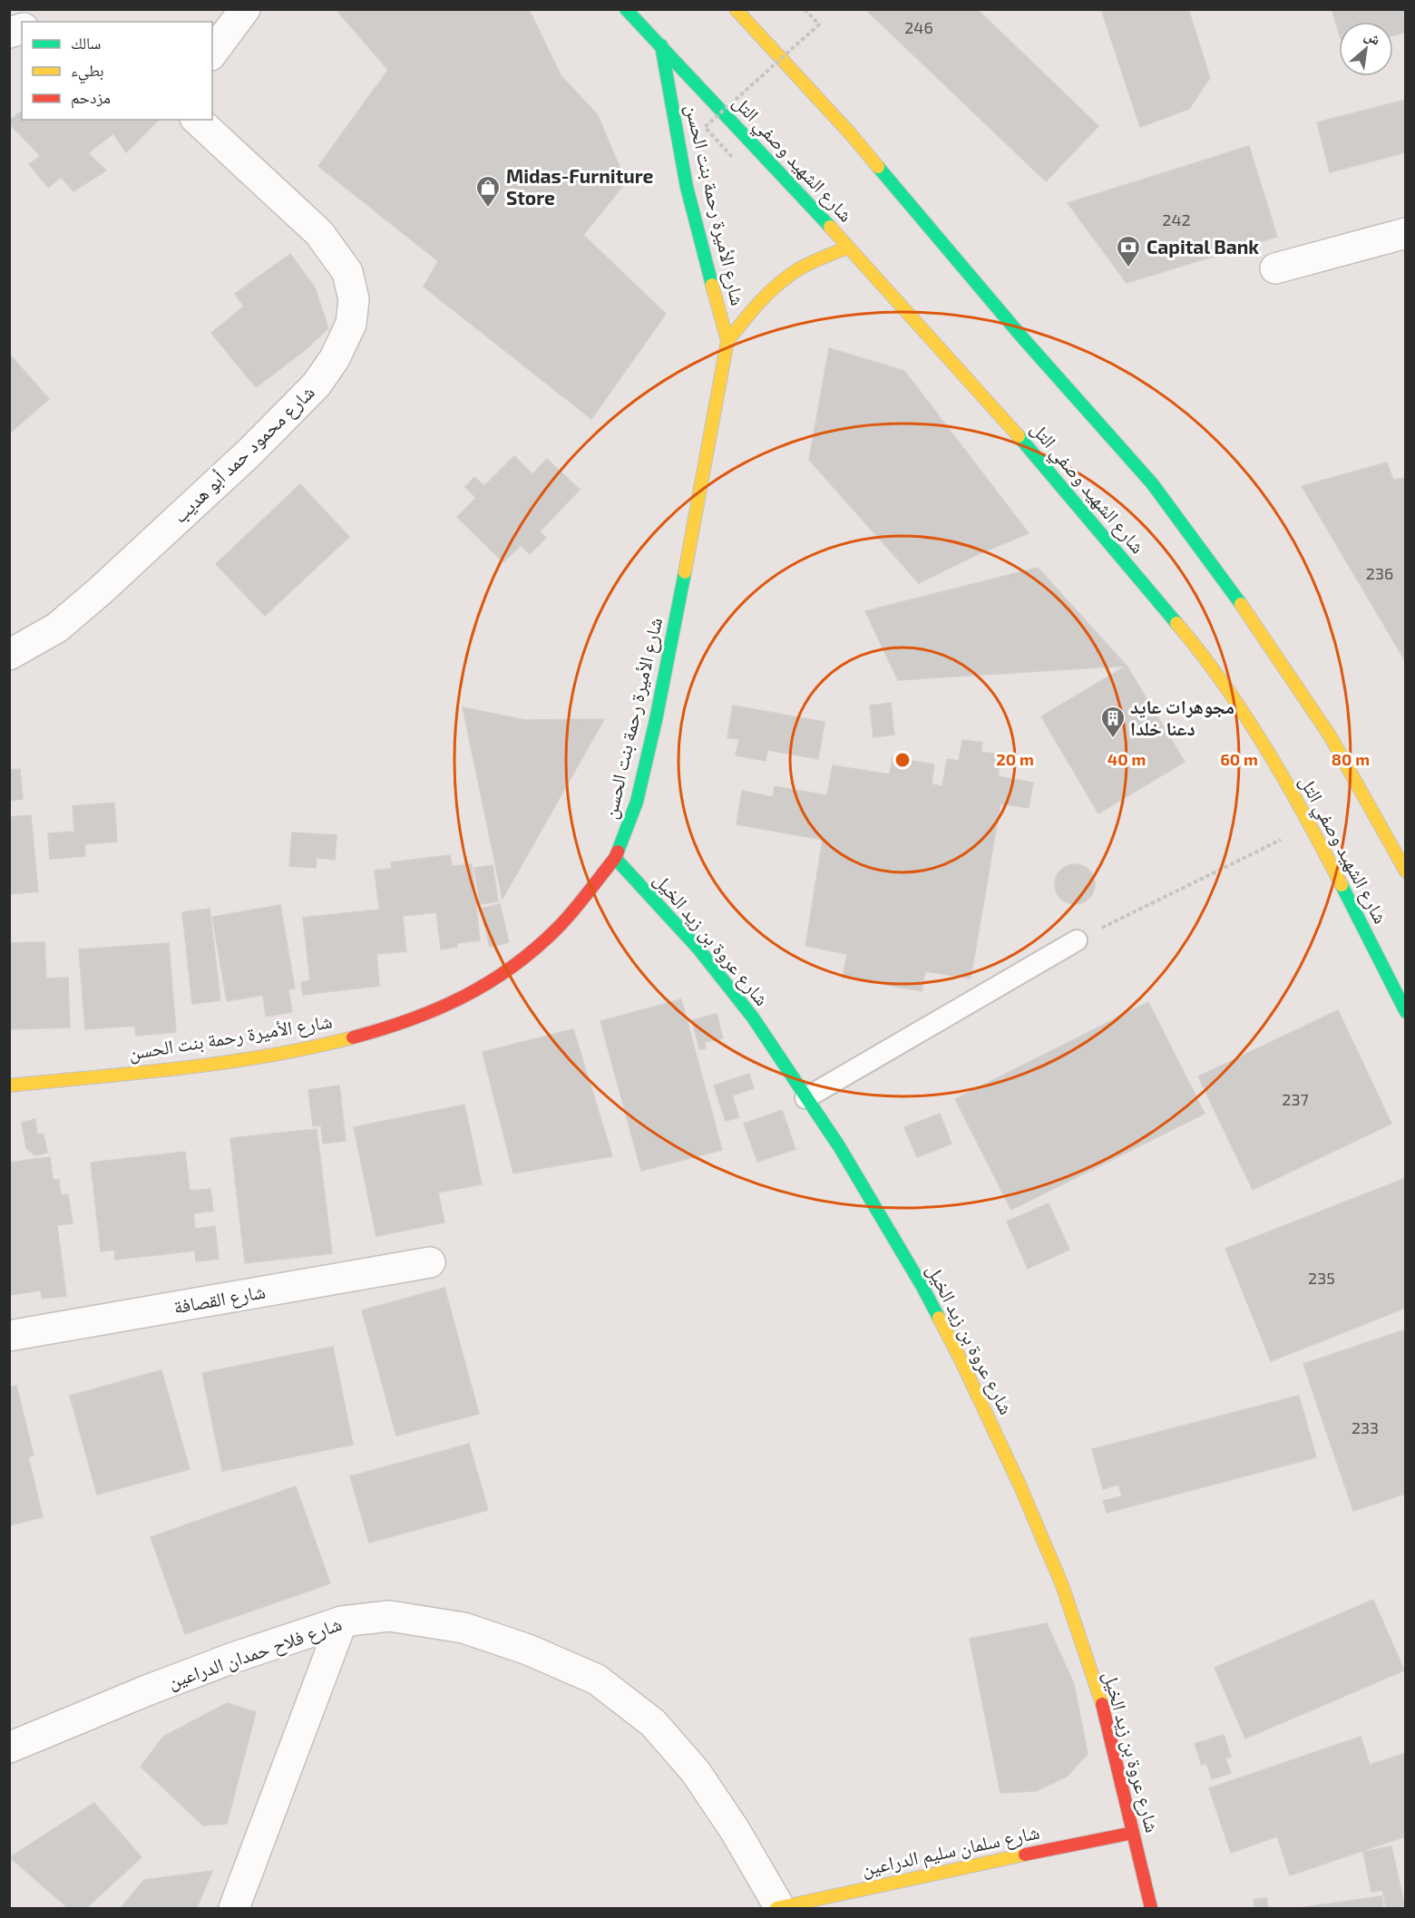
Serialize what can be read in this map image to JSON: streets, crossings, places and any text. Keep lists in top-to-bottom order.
{
  "streets": {
    "street": [
      "شارع الشهيد وصفي التل",
      "شارع الأميرة رحمة بنت الحسن",
      "شارع محمود حمد أبو هديب",
      "شارع عروة بن زيد الخيل",
      "شارع القصافة",
      "شارع فلاح حمدان الدراعين",
      "شارع سلمان سليم الدراعين"
    ]
  },
  "crossings": [
    ["شارع الشهيد وصفي التل", "شارع الأميرة رحمة بنت الحسن"],
    ["شارع الأميرة رحمة بنت الحسن", "شارع عروة بن زيد الخيل"],
    ["شارع عروة بن زيد الخيل", "شارع سلمان سليم الدراعين"],
    ["شارع فلاح حمدان الدراعين", "شارع سلمان سليم الدراعين"]
  ],
  "places": {
    "shop": ["Midas-Furniture Store"],
    "bank": ["Capital Bank"],
    "building": ["مجوهرات عايد دعنا خلدا"]
  },
  "house_numbers": [
    "246",
    "242",
    "236",
    "237",
    "235",
    "233"
  ],
  "legend": ["سالك", "بطيء", "مزدحم"],
  "north": "top right",
  "rings": [
    "20 m",
    "40 m",
    "60 m",
    "80 m"
  ]
}
